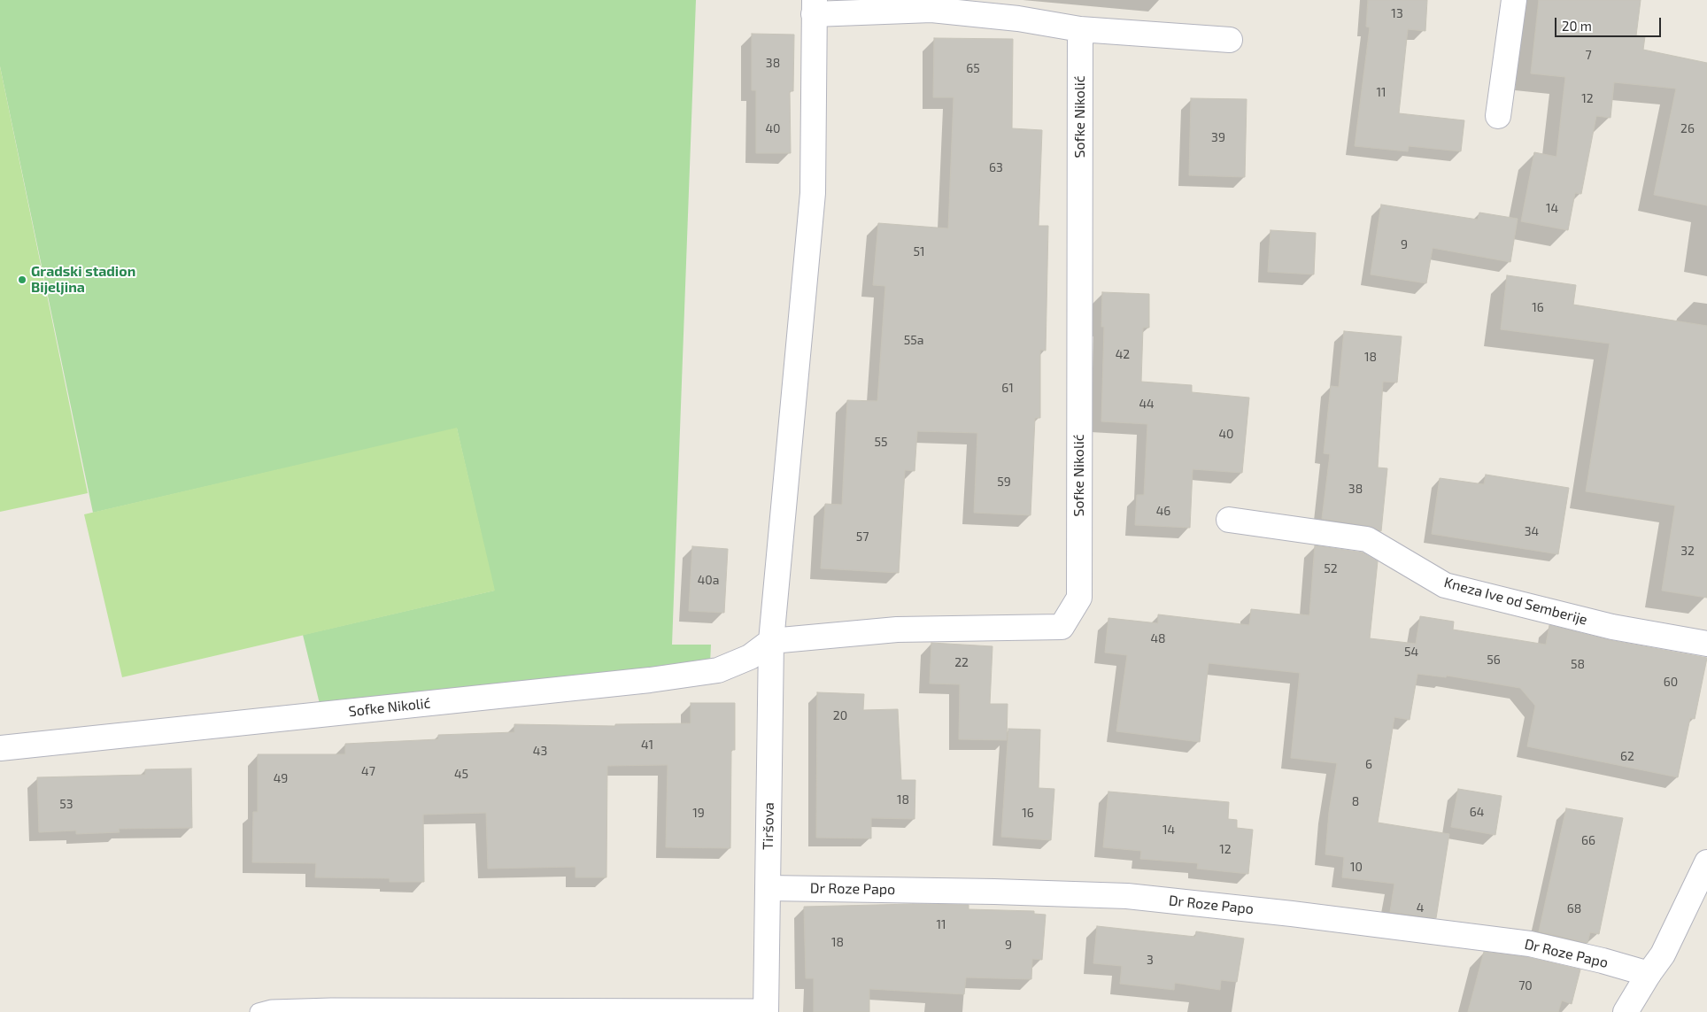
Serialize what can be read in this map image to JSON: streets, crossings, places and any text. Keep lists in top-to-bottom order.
{
  "streets": {
    "street": [
      "Sofke Nikolić",
      "Kneza Ive od Semberije",
      "Tiršova",
      "Dr Roze Papo"
    ]
  },
  "crossings": [
    ["Sofke Nikolić", "Tiršova"],
    ["Tiršova", "Dr Roze Papo"]
  ],
  "places": ["Gradski stadion Bijeljina"],
  "house_numbers": [
    "13",
    "7",
    "38",
    "65",
    "11",
    "12",
    "40",
    "26",
    "39",
    "63",
    "14",
    "9",
    "51",
    "16",
    "55a",
    "42",
    "18",
    "61",
    "44",
    "40",
    "55",
    "59",
    "38",
    "46",
    "34",
    "57",
    "32",
    "52",
    "40a",
    "48",
    "54",
    "56",
    "22",
    "58",
    "60",
    "20",
    "41",
    "43",
    "62",
    "6",
    "47",
    "45",
    "49",
    "18",
    "8",
    "53",
    "64",
    "19",
    "16",
    "14",
    "66",
    "12",
    "10",
    "4",
    "68",
    "11",
    "18",
    "9",
    "3",
    "70"
  ],
  "scale_bar": "20 m"
}
